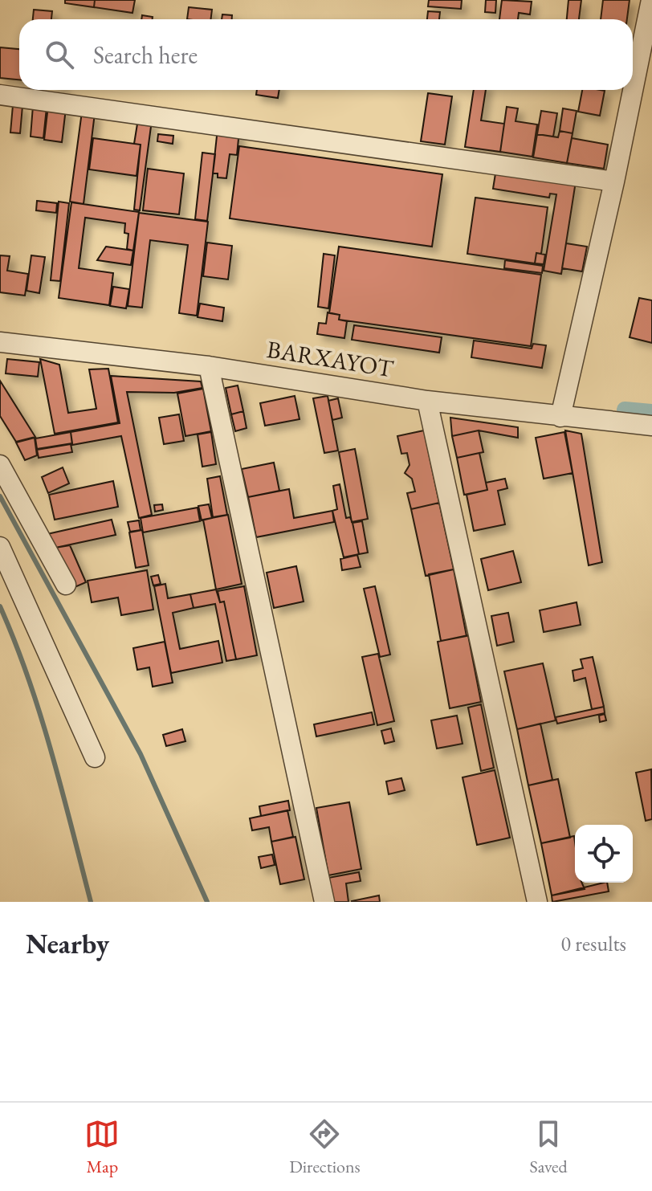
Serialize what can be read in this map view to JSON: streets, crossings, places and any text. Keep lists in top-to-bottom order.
{
  "streets": {
    "street": ["BARXAYOT"]
  },
  "page": {
    "search": "Search here",
    "heading": ["Nearby", "0 results"],
    "nav": ["Map", "Directions", "Saved"]
  }
}
